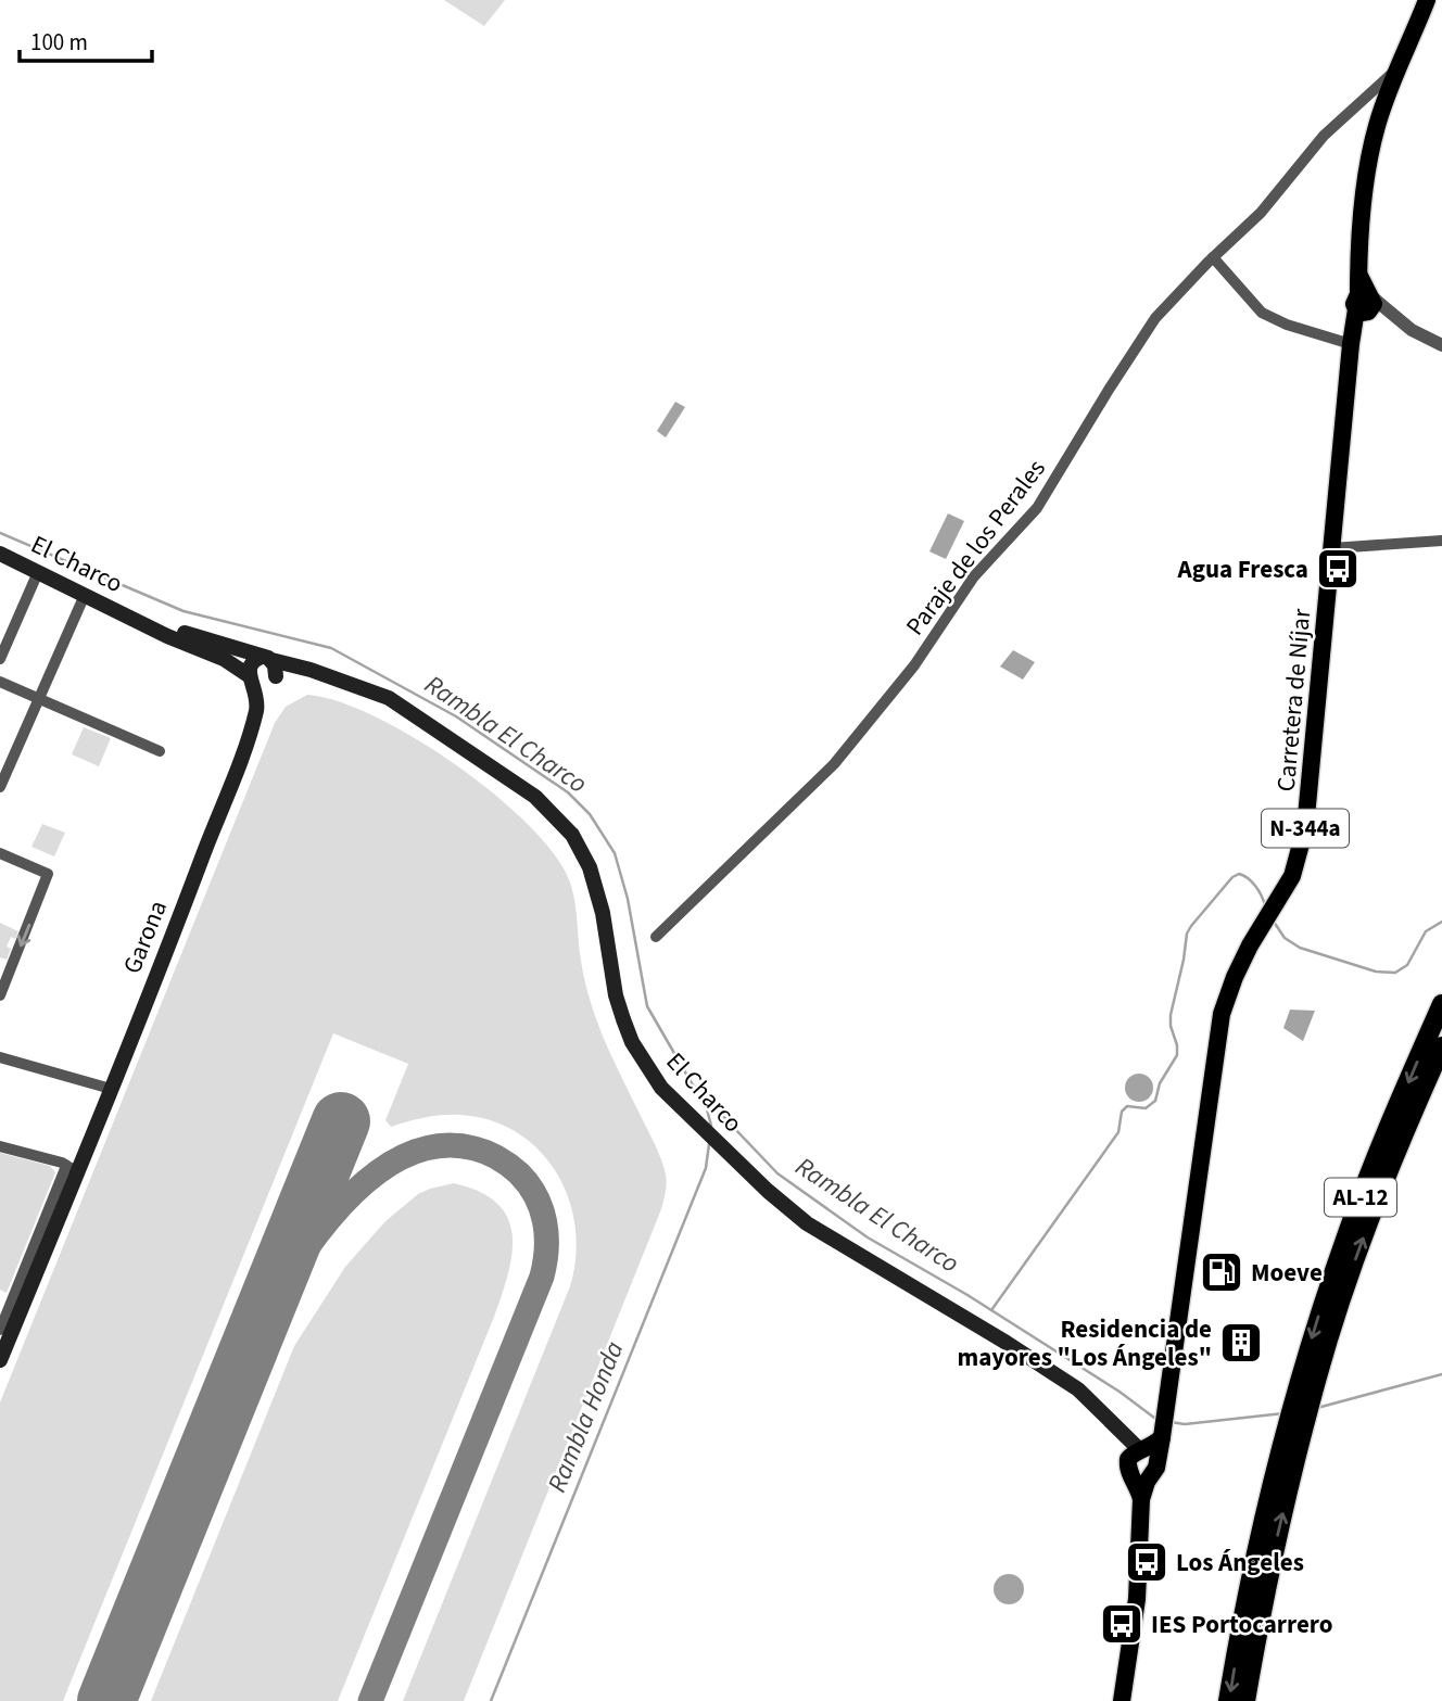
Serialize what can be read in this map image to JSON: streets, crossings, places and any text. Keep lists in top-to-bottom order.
{
  "streets": {
    "highway": ["AL-12"],
    "main road": [
      "El Charco",
      "Carretera de Níjar",
      "N-344a",
      "Garona"
    ],
    "street": ["Paraje de los Perales"]
  },
  "crossings": [
    ["Paraje de los Perales", "Carretera de Níjar"],
    ["El Charco", "Carretera de Níjar"],
    ["El Charco", "Garona"]
  ],
  "water": ["Rambla El Charco", "Rambla Honda"],
  "places": {
    "bus stop": ["Agua Fresca", "Los Ángeles", "IES Portocarrero"],
    "fuel station": ["Moeve"],
    "building": ["Residencia de mayores \"Los Ángeles\""]
  },
  "scale_bar": "100 m"
}
